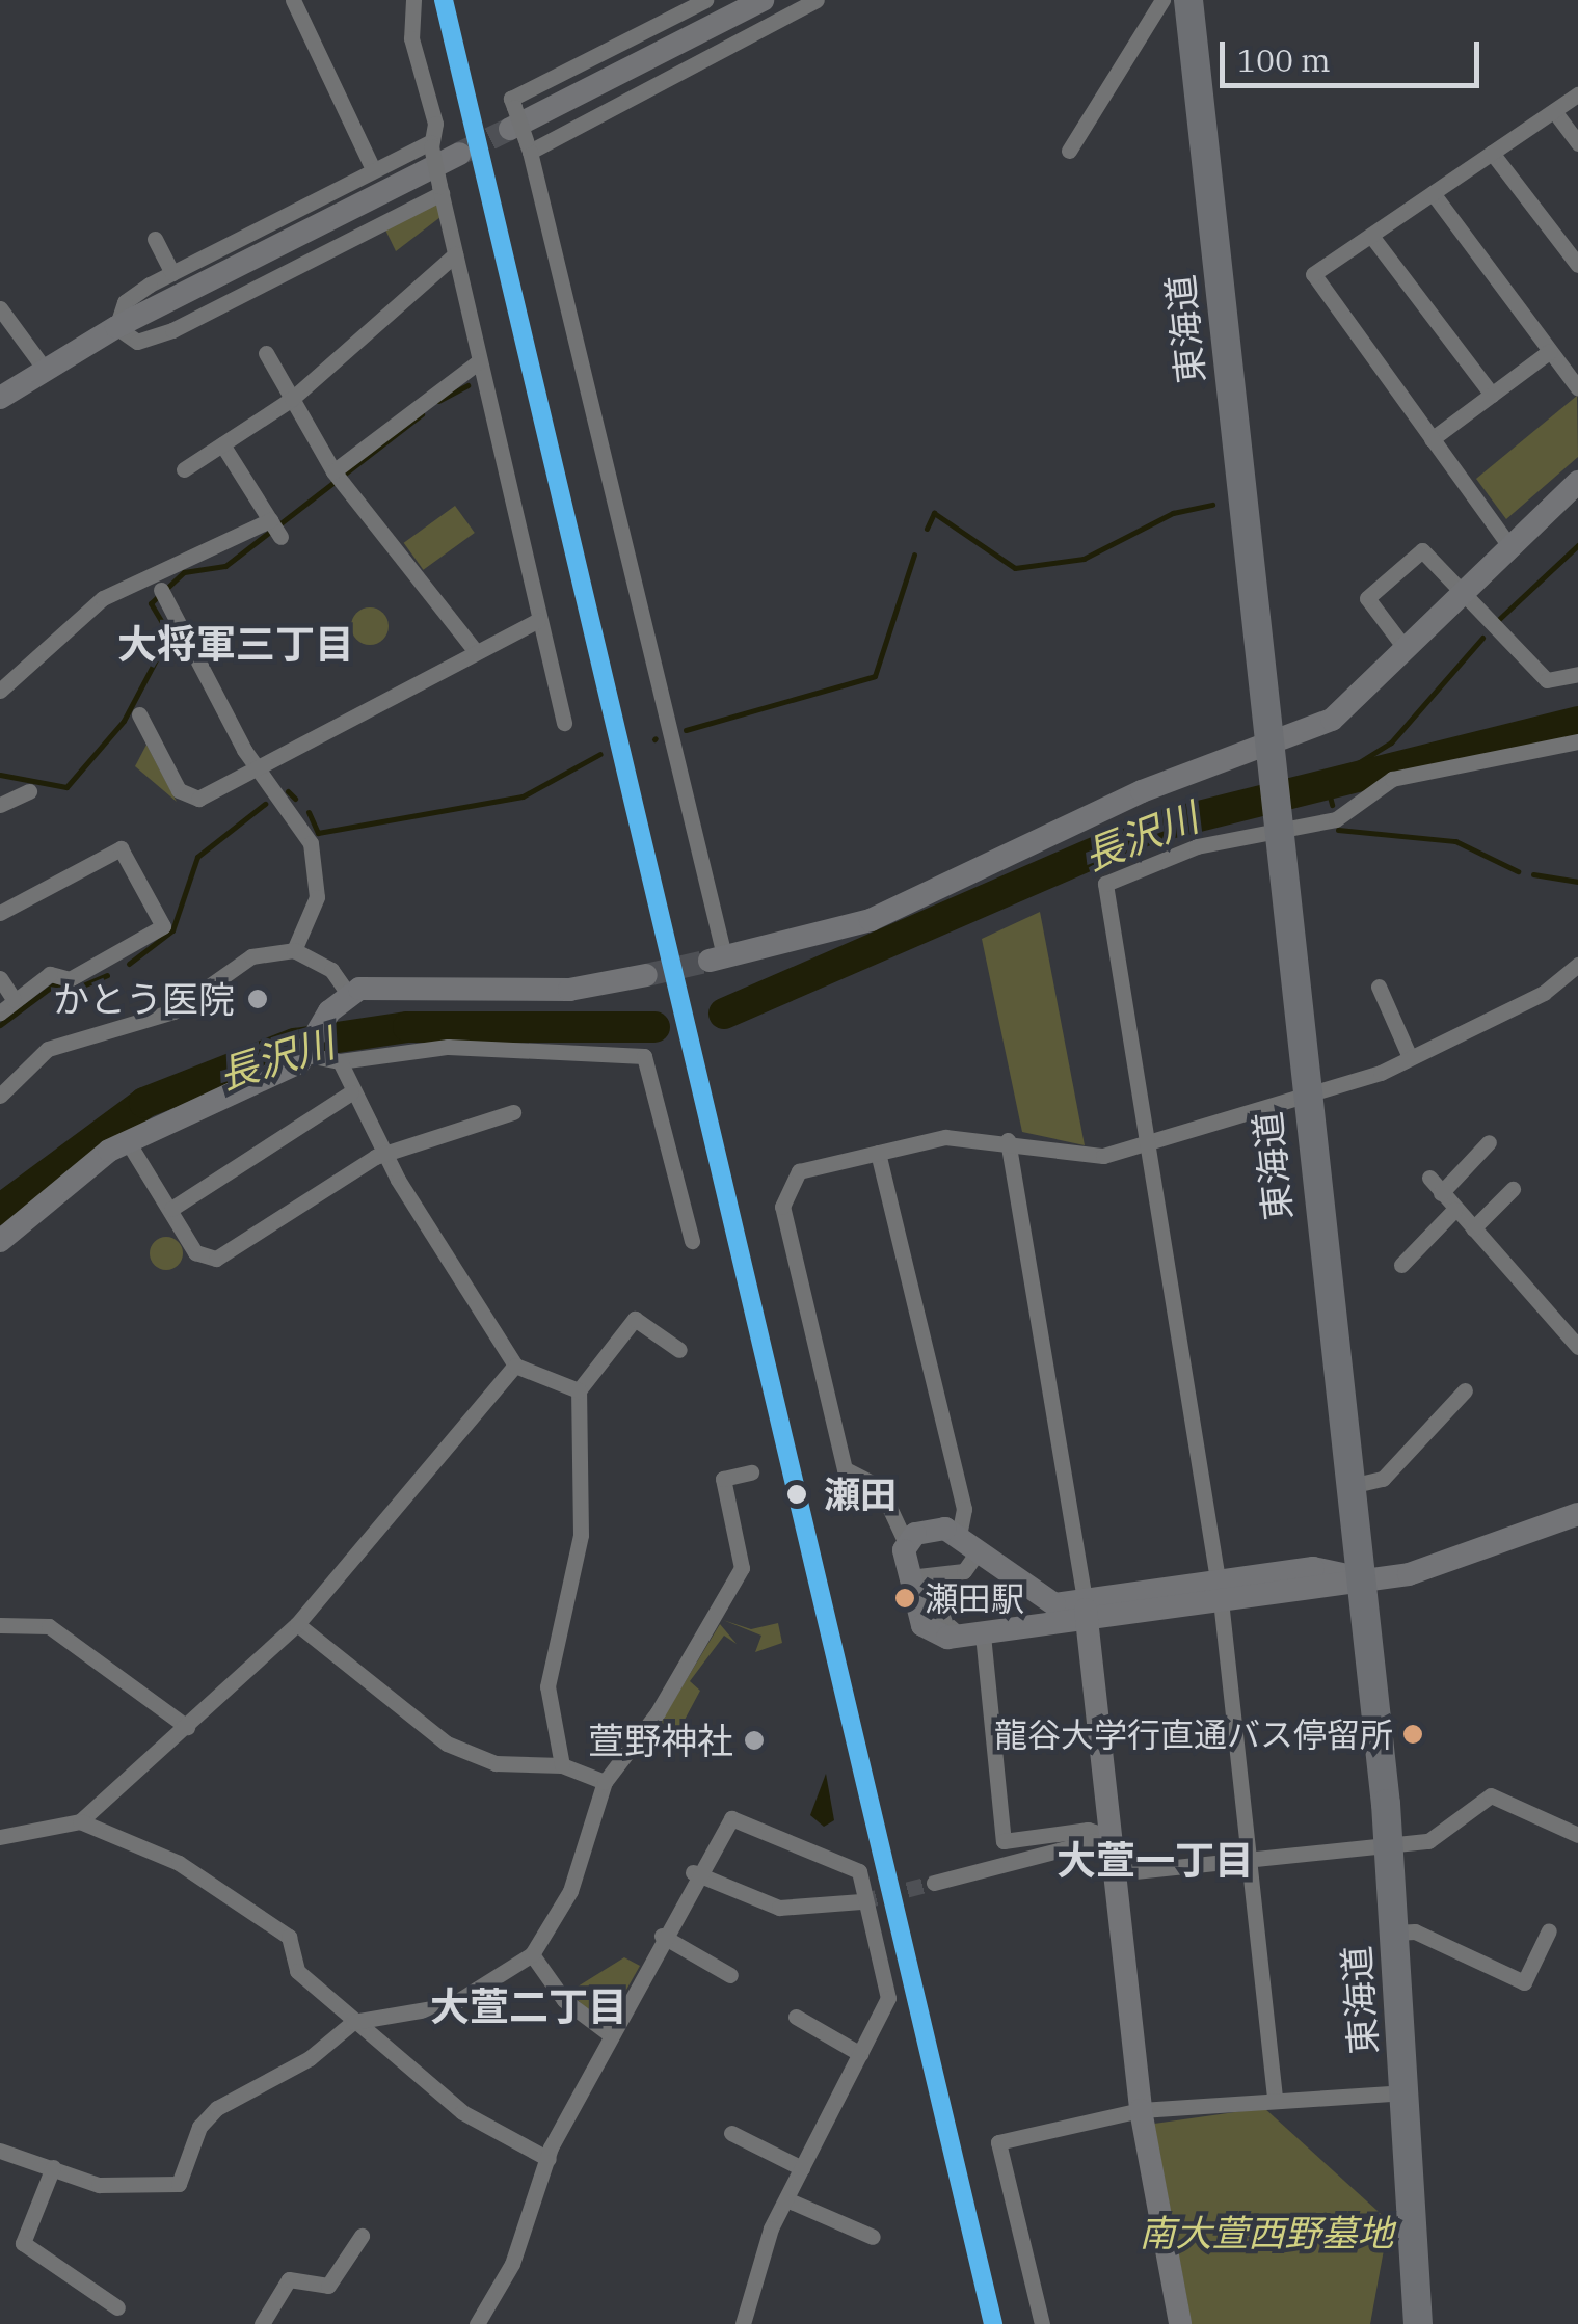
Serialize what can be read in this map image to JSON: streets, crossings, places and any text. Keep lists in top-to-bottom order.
{
  "streets": {
    "highway": ["東海道"]
  },
  "districts": ["大将軍三丁目", "大萱一丁目", "大萱二丁目"],
  "water": ["長沢川"],
  "parks": ["南大萱西野墓地"],
  "places": [
    "かとう医院",
    "瀬田",
    "瀬田駅",
    "龍谷大学行直通バス停留所",
    "萱野神社"
  ],
  "scale_bar": "100 m"
}
